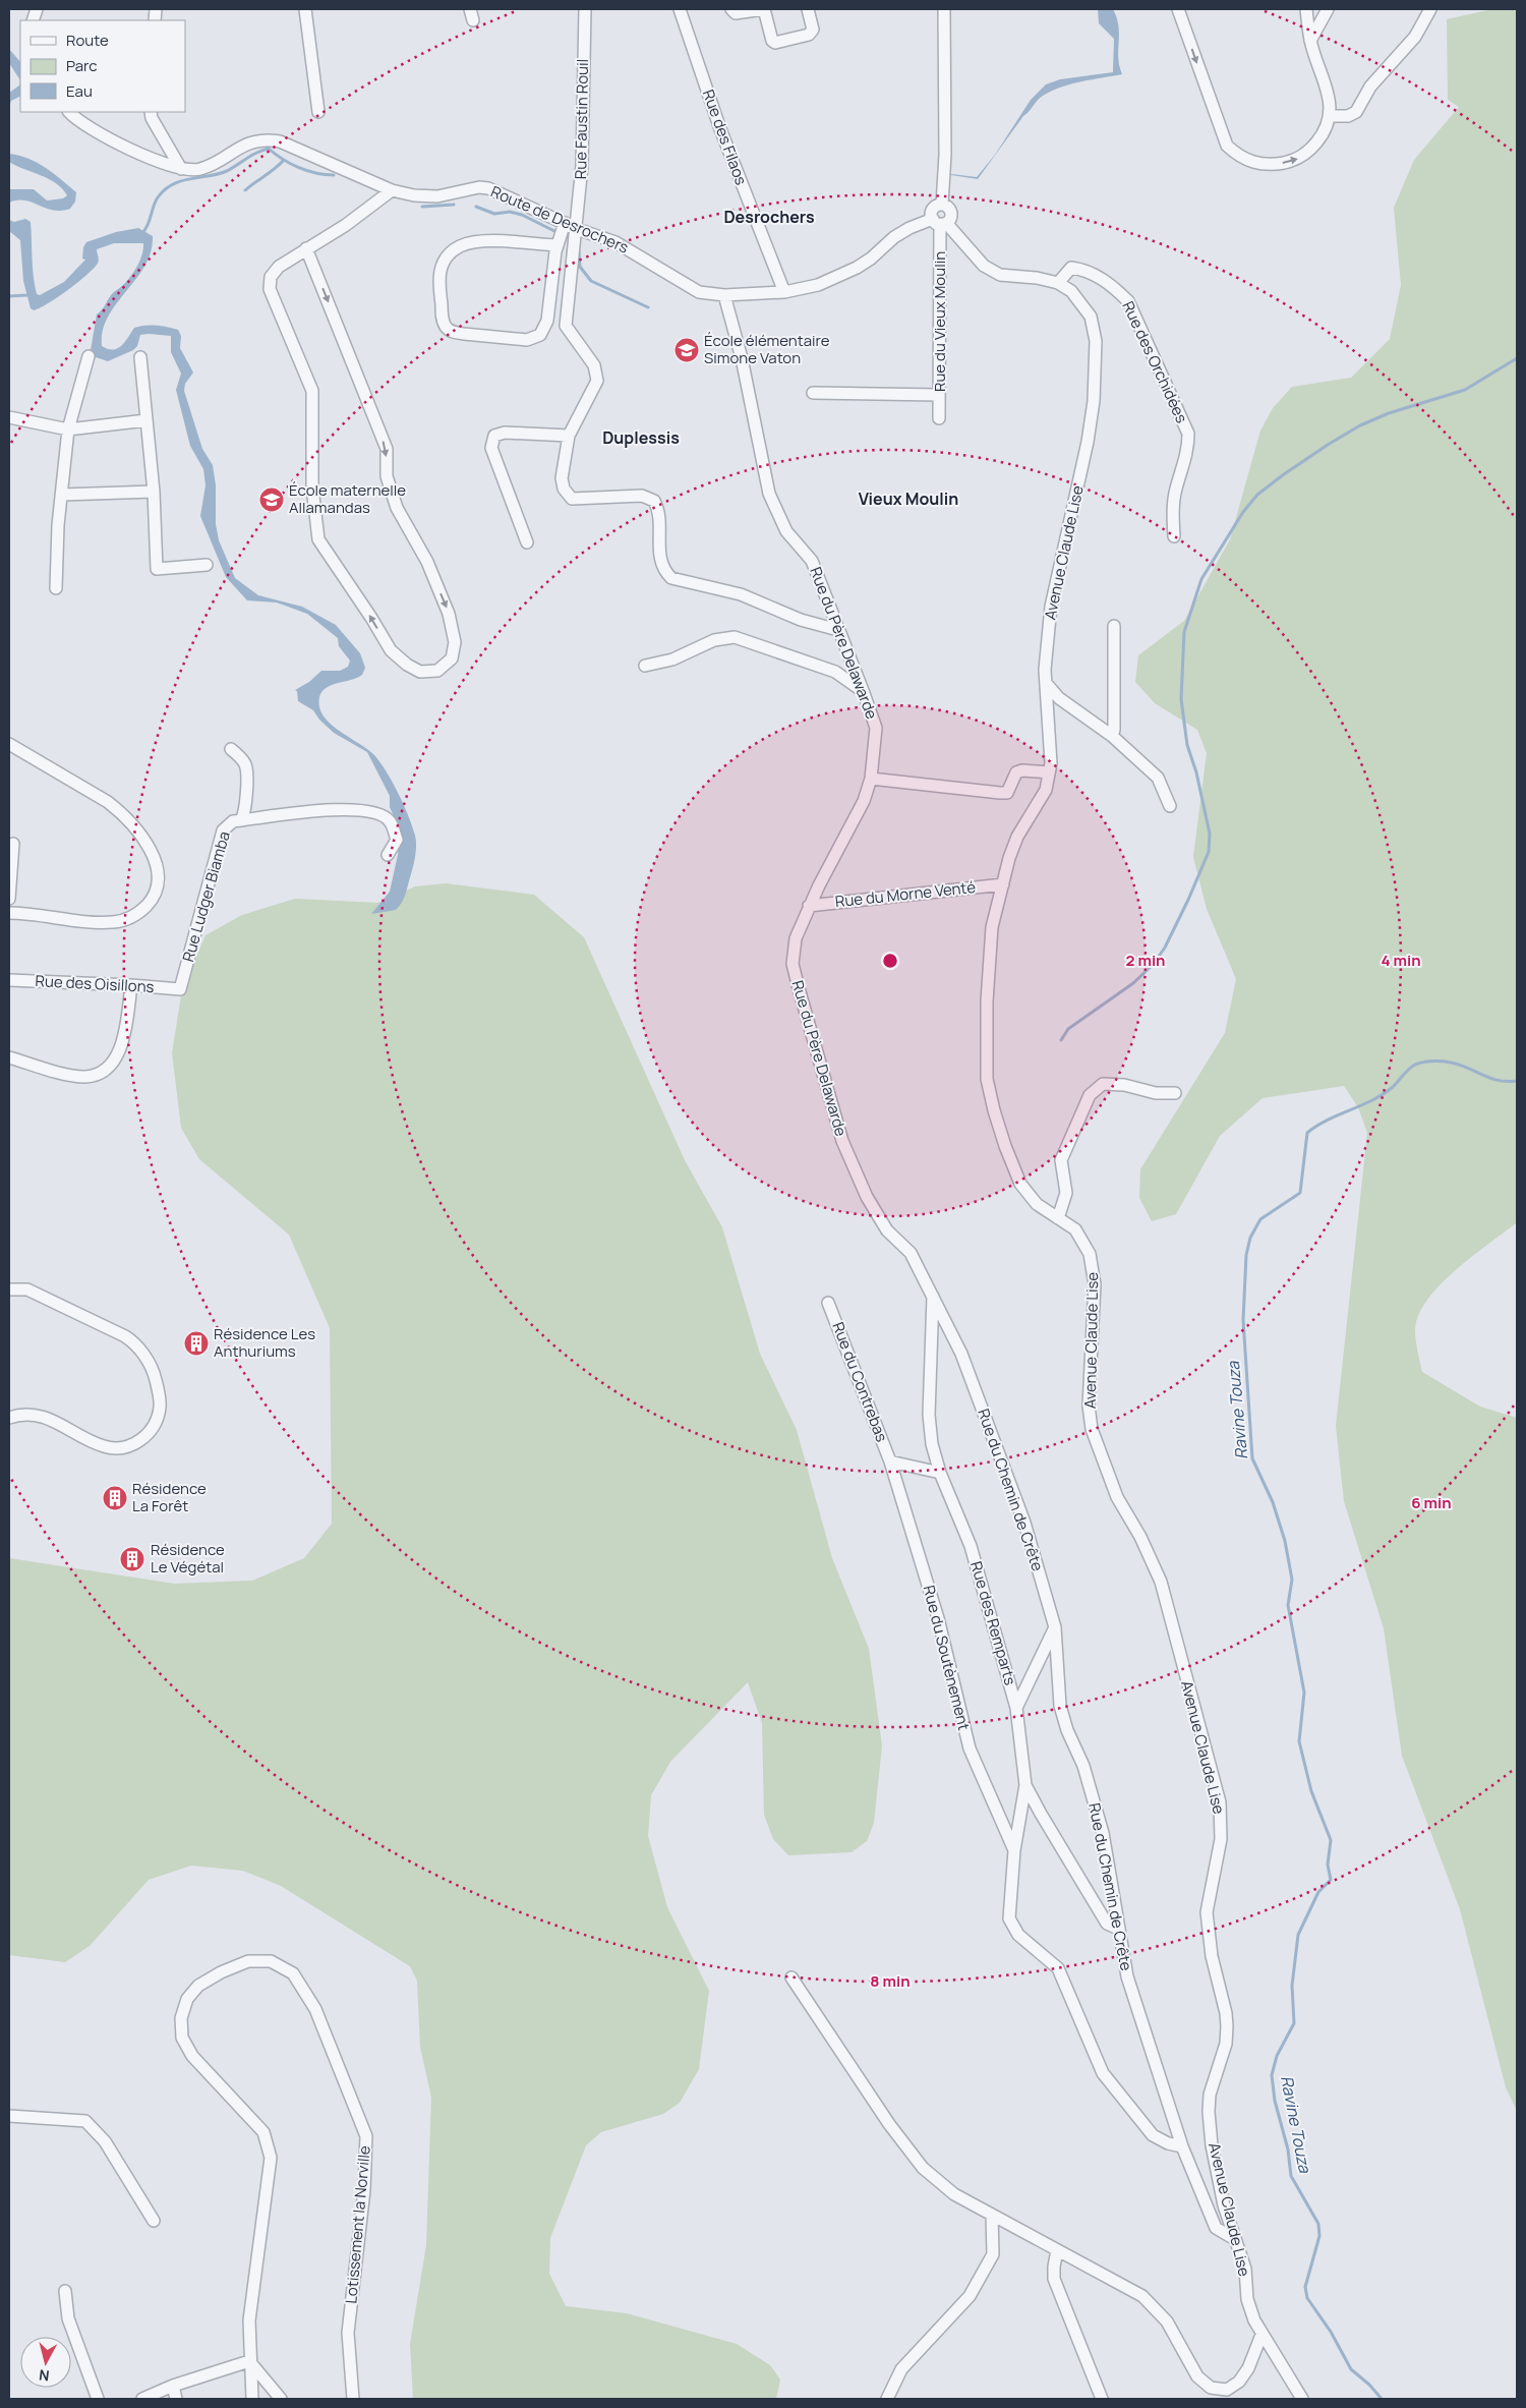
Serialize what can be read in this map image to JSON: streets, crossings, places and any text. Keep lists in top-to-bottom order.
{
  "streets": {
    "street": [
      "Rue Faustin Rouil",
      "Rue des Filaos",
      "Route de Desrochers",
      "Rue du Vieux Moulin",
      "Rue des Orchidées",
      "Avenue Claude Lise",
      "Rue du Père Delawarde",
      "Rue du Morne Venté",
      "Rue Ludger Biamba",
      "Rue des Oisillons",
      "Rue du Contrebas",
      "Rue du Chemin de Crête",
      "Rue des Remparts",
      "Rue du Soutènement",
      "Lotissement la Norville"
    ]
  },
  "crossings": [
    ["Rue Faustin Rouil", "Route de Desrochers"],
    ["Rue Faustin Rouil", "Rue du Père Delawarde"],
    ["Rue des Filaos", "Route de Desrochers"],
    ["Route de Desrochers", "Rue du Vieux Moulin"],
    ["Route de Desrochers", "Avenue Claude Lise"],
    ["Route de Desrochers", "Rue du Père Delawarde"],
    ["Rue du Vieux Moulin", "Avenue Claude Lise"],
    ["Rue des Orchidées", "Avenue Claude Lise"],
    ["Avenue Claude Lise", "Rue du Morne Venté"],
    ["Avenue Claude Lise", "Rue du Chemin de Crête"],
    ["Rue du Père Delawarde", "Rue du Morne Venté"],
    ["Rue du Père Delawarde", "Rue du Chemin de Crête"],
    ["Rue du Père Delawarde", "Rue des Remparts"],
    ["Rue Ludger Biamba", "Rue des Oisillons"],
    ["Rue du Contrebas", "Rue du Soutènement"],
    ["Rue du Chemin de Crête", "Rue des Remparts"]
  ],
  "districts": ["Desrochers", "Duplessis", "Vieux Moulin"],
  "water": ["Ravine Touza"],
  "places": {
    "school or university": ["École élémentaire Simone Vaton", "École maternelle Allamandas"],
    "building": ["Résidence Les Anthuriums", "Résidence La Forêt", "Résidence Le Végétal"]
  },
  "legend": ["Route", "Parc", "Eau"],
  "north": "bottom",
  "rings": [
    "2 min",
    "4 min",
    "6 min",
    "8 min"
  ]
}
